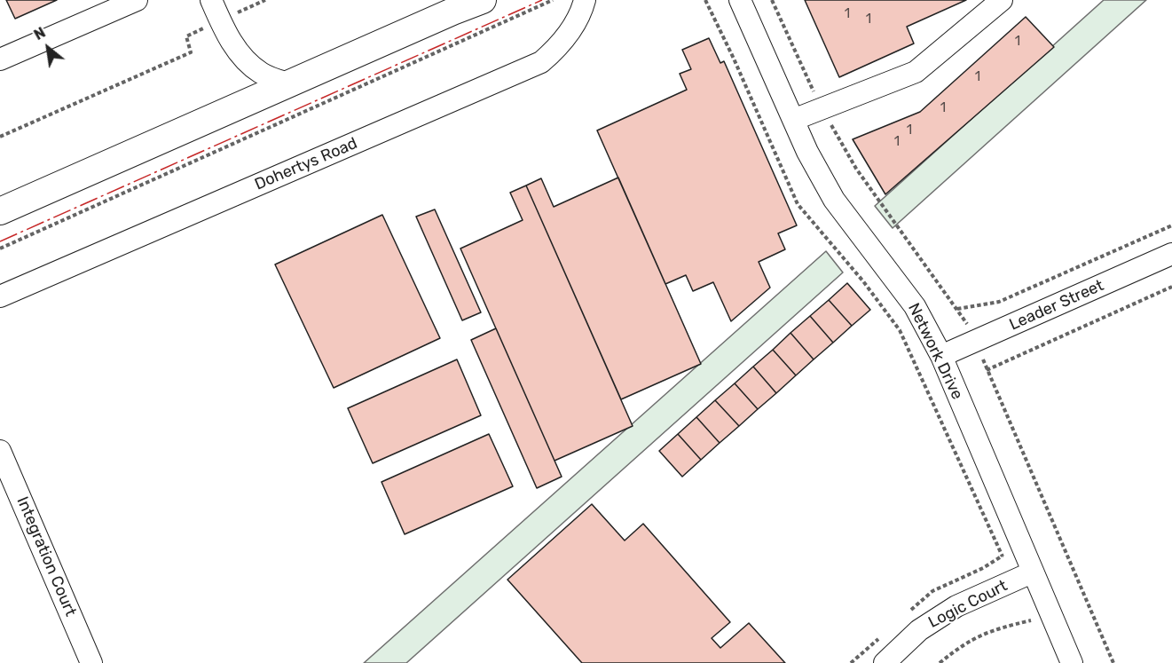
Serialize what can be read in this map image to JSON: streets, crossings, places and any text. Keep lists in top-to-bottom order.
{
  "streets": {
    "street": [
      "Dohertys Road",
      "Leader Street",
      "Network Drive",
      "Integration Court",
      "Logic Court"
    ]
  },
  "crossings": [
    ["Leader Street", "Network Drive"],
    ["Network Drive", "Logic Court"]
  ],
  "house_numbers": [
    "1",
    "1",
    "1",
    "1",
    "1",
    "1",
    "1"
  ],
  "north": "top left"
}
